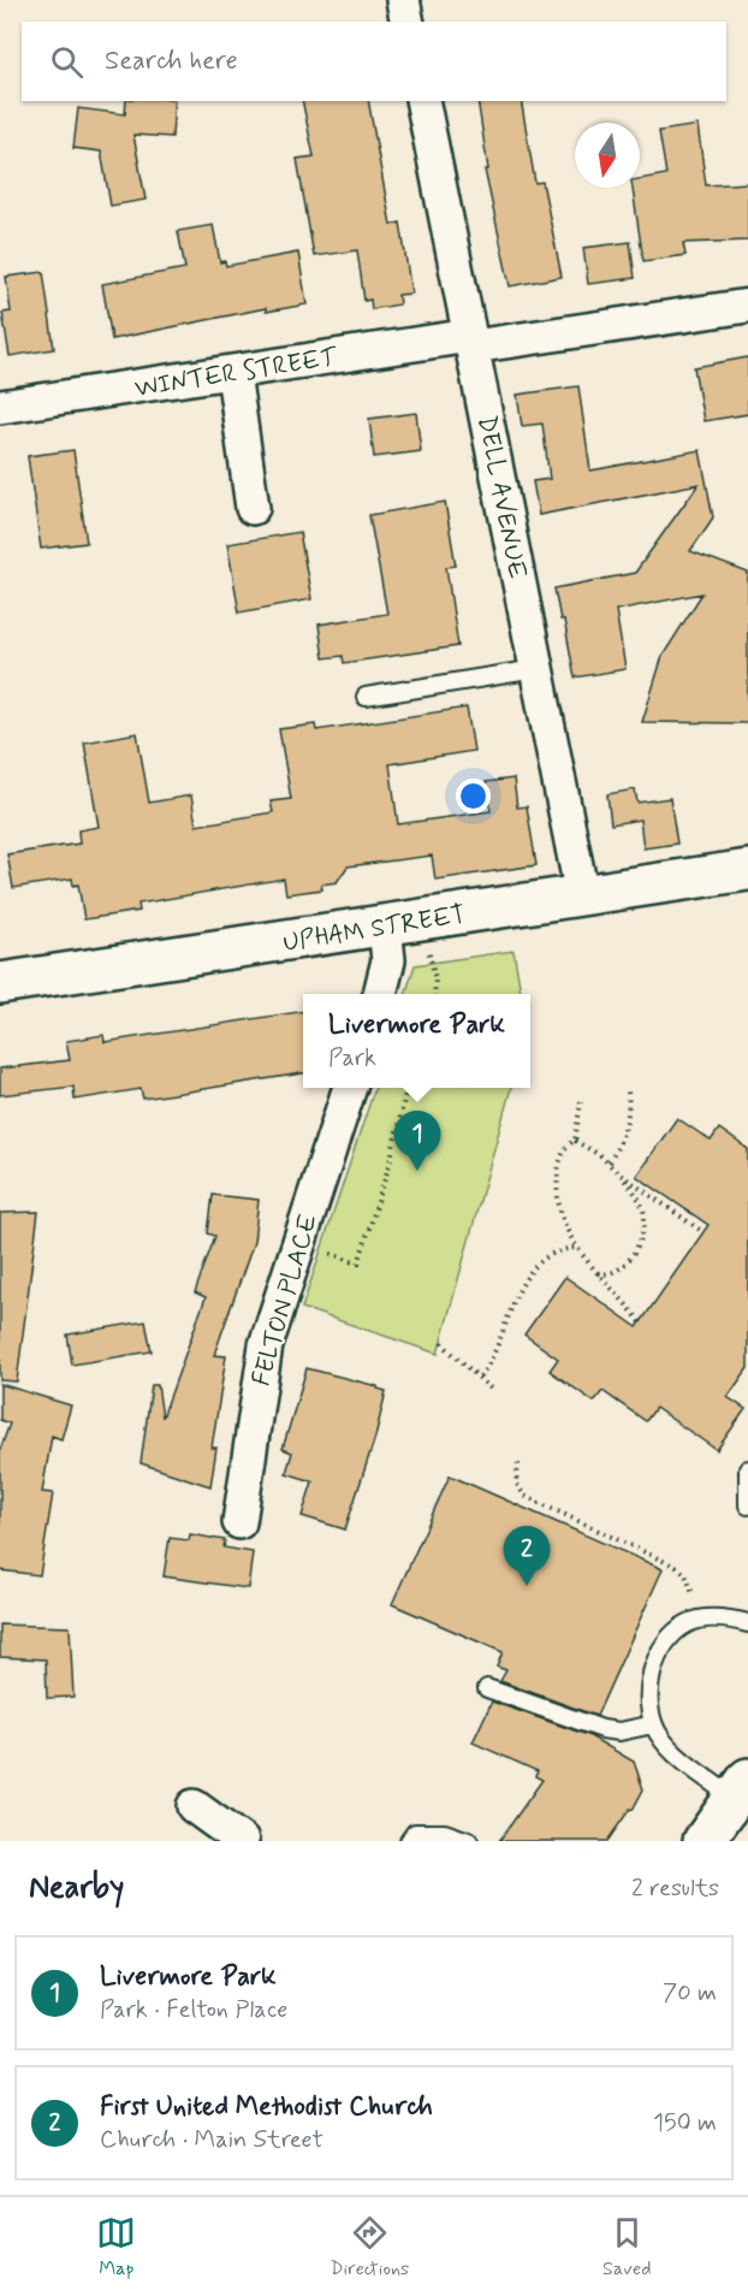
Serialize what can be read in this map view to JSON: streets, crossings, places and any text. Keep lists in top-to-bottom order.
{
  "streets": {
    "main road": ["UPHAM STREET"],
    "street": ["WINTER STREET", "DELL AVENUE", "FELTON PLACE"]
  },
  "crossings": [
    ["WINTER STREET", "DELL AVENUE"],
    ["DELL AVENUE", "UPHAM STREET"]
  ],
  "north": "bottom",
  "page": {
    "search": "Search here",
    "popup": ["Livermore Park", "Park"],
    "pins": ["1", "2"],
    "heading": ["Nearby", "2 results"],
    "list": [
      {
        "mark": "1",
        "name": "Livermore Park",
        "note": "Park · Felton Place",
        "value": "70 m"
      },
      {
        "mark": "2",
        "name": "First United Methodist Church",
        "note": "Church · Main Street",
        "value": "150 m"
      }
    ],
    "nav": ["Map", "Directions", "Saved"]
  }
}
